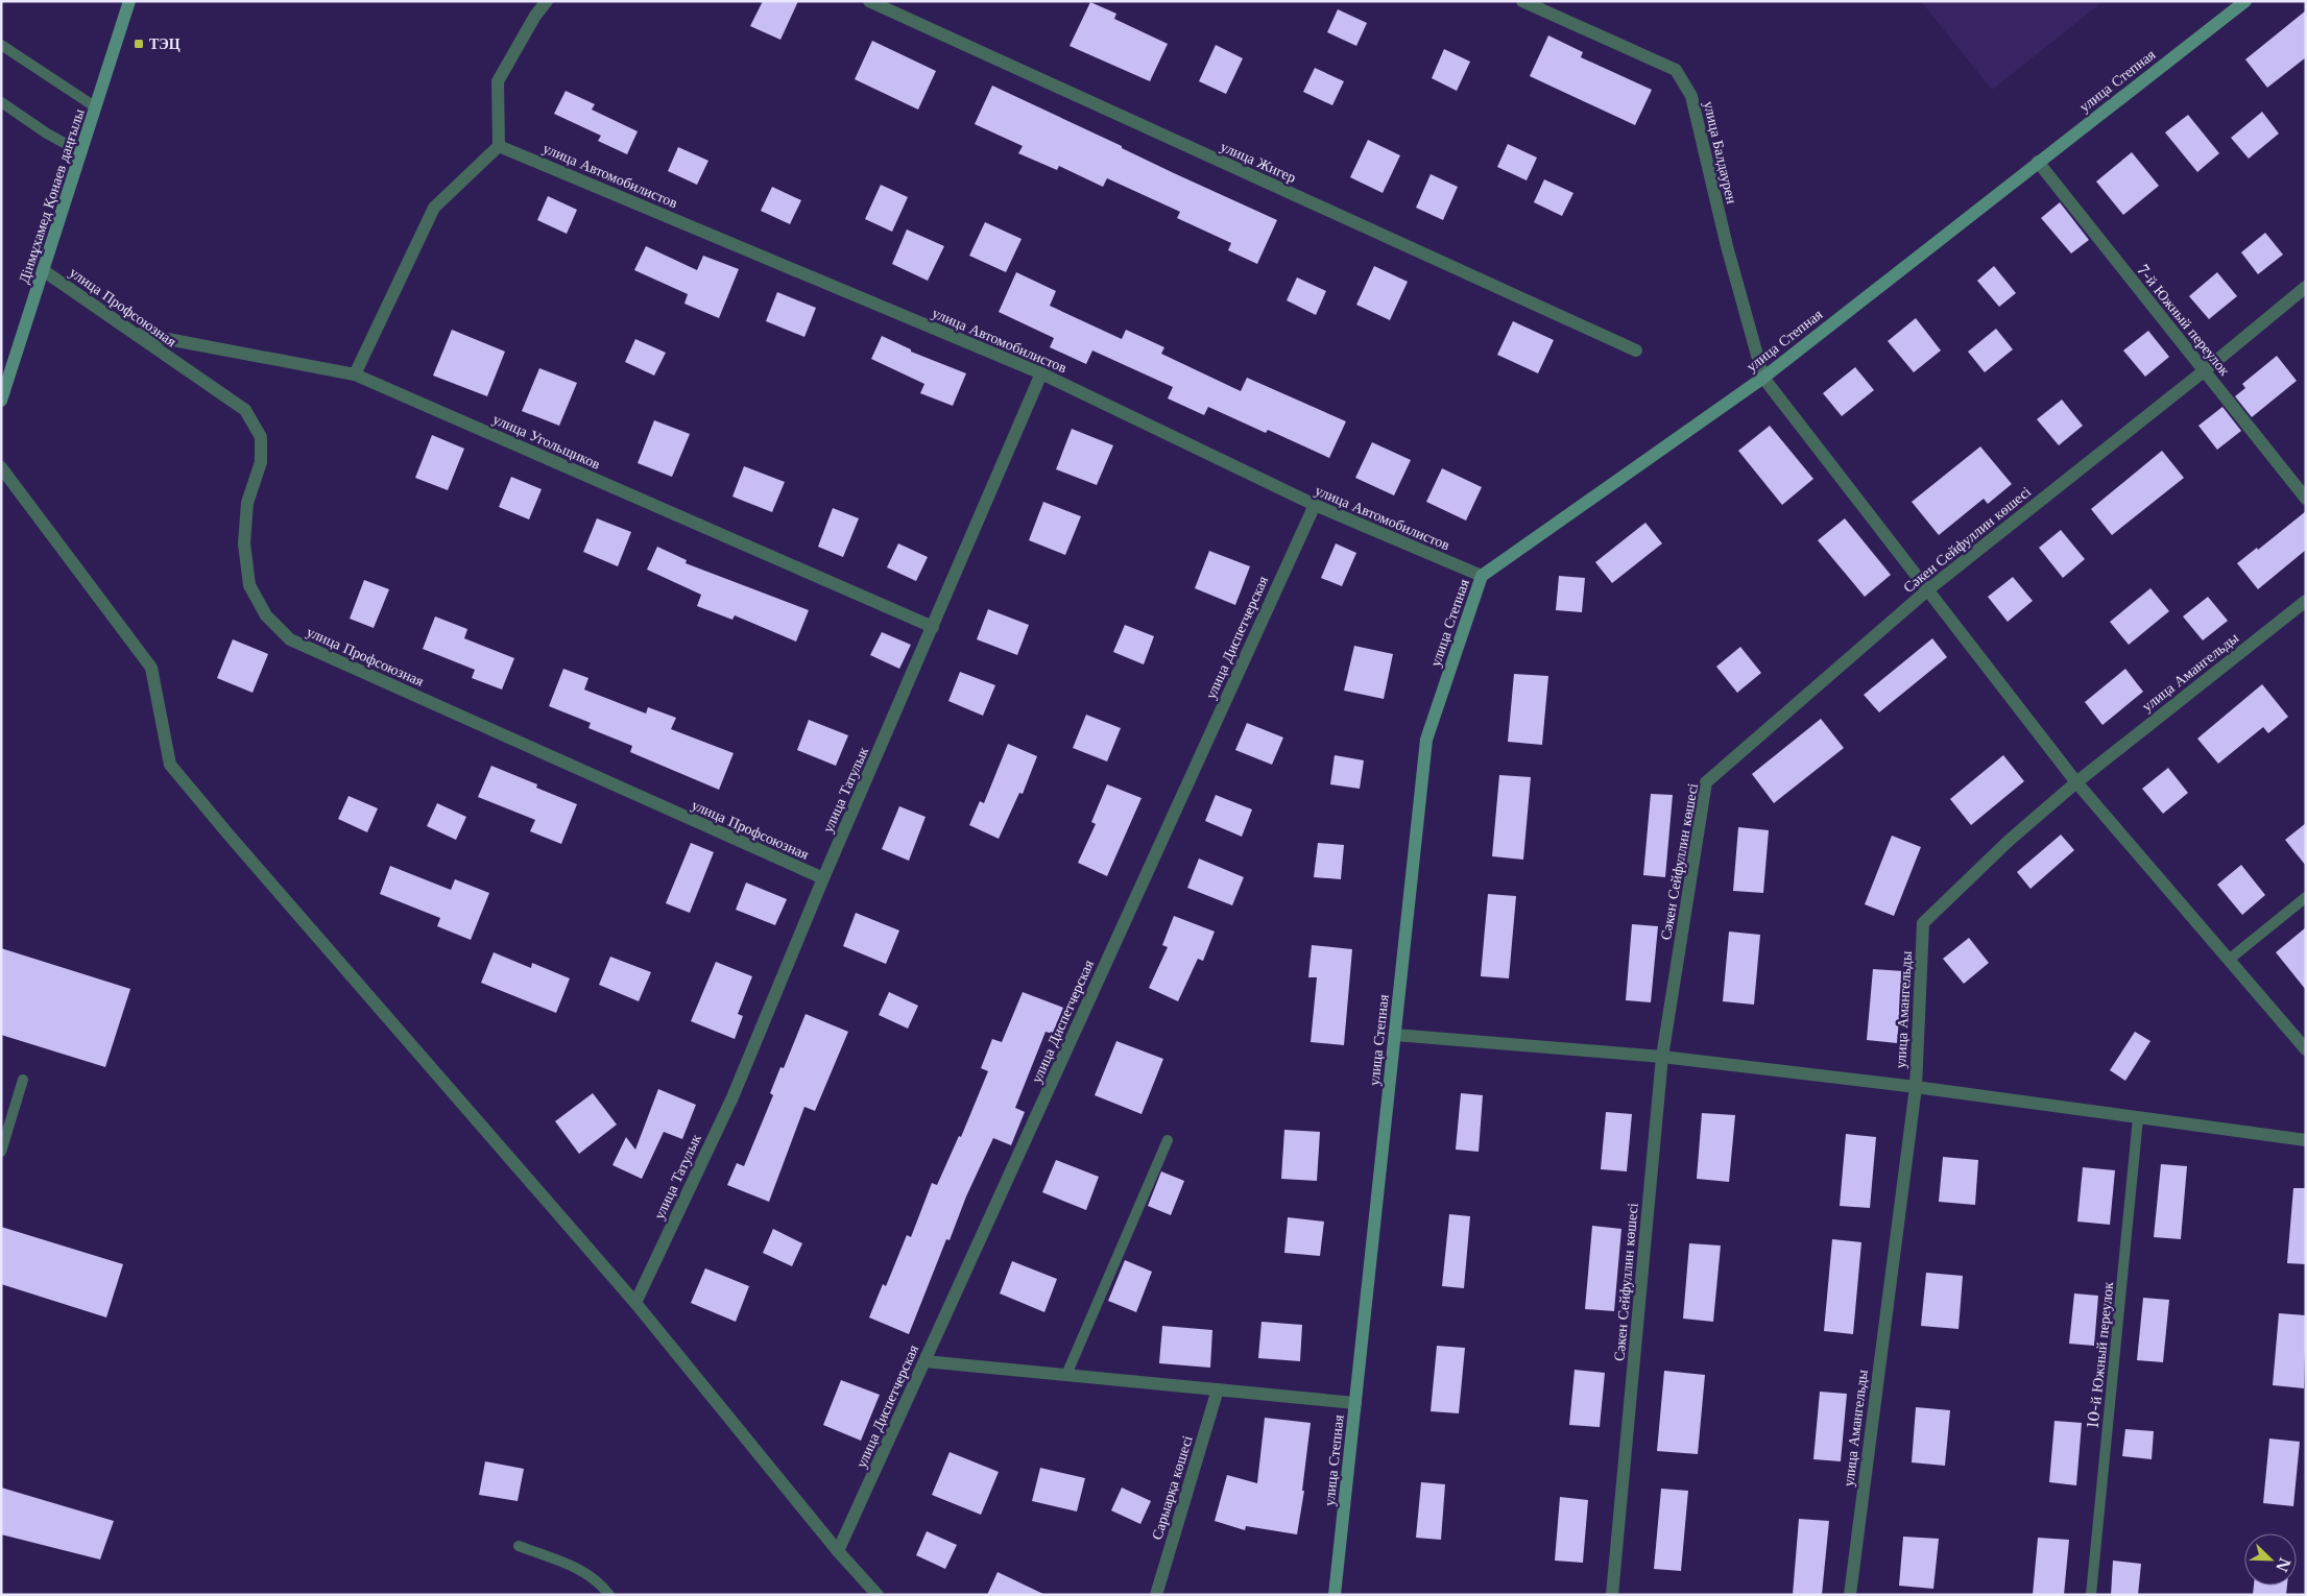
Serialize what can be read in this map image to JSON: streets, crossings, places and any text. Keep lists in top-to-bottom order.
{
  "streets": {
    "street": [
      "улица Степная",
      "улица Балдаурен",
      "улица Жигер",
      "улица Автомобилистов",
      "Дінмұхамед Қонаев даңғылы",
      "улица Профсоюзная",
      "7-й Южный переулок",
      "улица Угольщиков",
      "Сәкен Сейфуллин көшесі",
      "улица Диспетчерская",
      "улица Амангельды",
      "улица Татулык",
      "Сарыарқа көшесі"
    ],
    "lane": ["10-й Южный переулок"]
  },
  "crossings": [
    ["улица Степная", "улица Балдаурен"],
    ["улица Степная", "улица Автомобилистов"],
    ["улица Степная", "7-й Южный переулок"],
    ["улица Автомобилистов", "улица Диспетчерская"],
    ["улица Автомобилистов", "улица Татулык"],
    ["Дінмұхамед Қонаев даңғылы", "улица Профсоюзная"],
    ["улица Профсоюзная", "улица Угольщиков"],
    ["улица Профсоюзная", "улица Татулык"],
    ["7-й Южный переулок", "Сәкен Сейфуллин көшесі"],
    ["улица Угольщиков", "улица Татулык"]
  ],
  "places": {
    "transit": ["ТЭЦ"]
  },
  "north": "bottom right"
}
